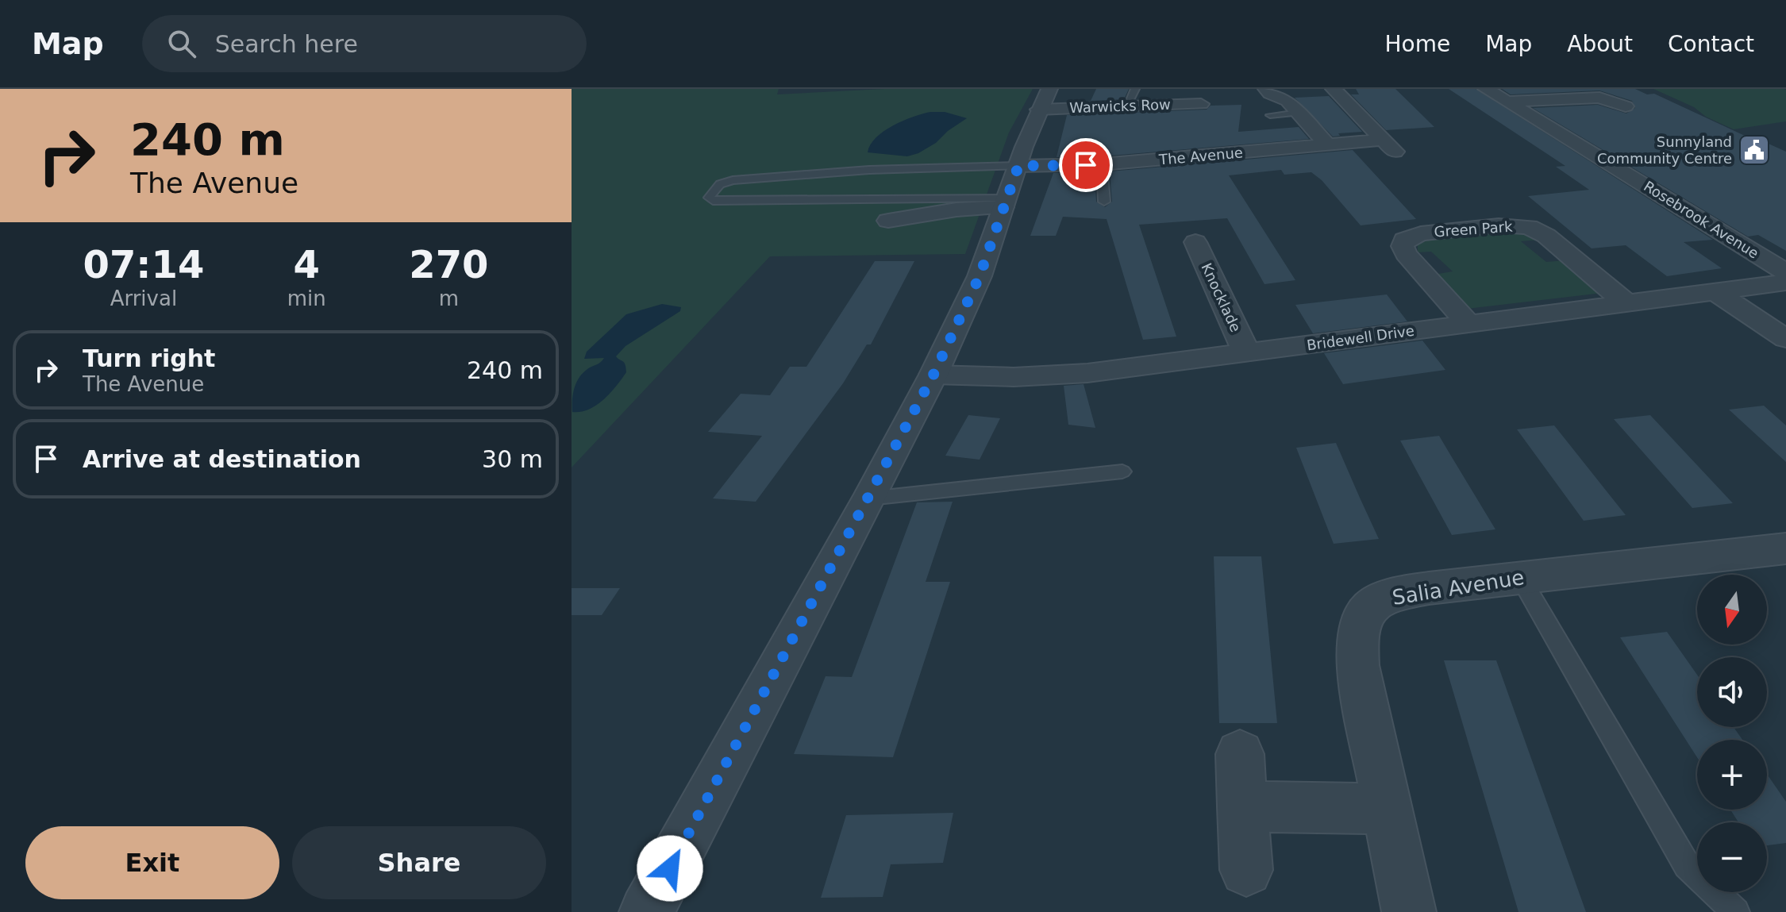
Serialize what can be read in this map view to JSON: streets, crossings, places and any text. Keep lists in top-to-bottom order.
{
  "streets": {
    "street": [
      "Warwicks Row",
      "The Avenue",
      "Rosebrook Avenue",
      "Green Park",
      "Knocklade",
      "Bridewell Drive",
      "Salia Avenue"
    ]
  },
  "crossings": [
    ["Green Park", "Bridewell Drive"],
    ["Knocklade", "Bridewell Drive"]
  ],
  "places": {
    "public building": ["Sunnyland Community Centre"]
  },
  "north": "bottom",
  "page": {
    "header": "Map",
    "search": "Search here",
    "nav": [
      "Home",
      "Map",
      "About",
      "Contact"
    ],
    "turn": ["240 m", "The Avenue"],
    "eta": [
      "07:14",
      "Arrival",
      "4",
      "min",
      "270",
      "m"
    ],
    "list": [
      {
        "name": "Turn right",
        "note": "The Avenue",
        "value": "240 m"
      },
      {
        "name": "Arrive at destination",
        "value": "30 m"
      }
    ],
    "map_buttons": ["+", "−"],
    "buttons": ["Exit", "Share"]
  }
}
